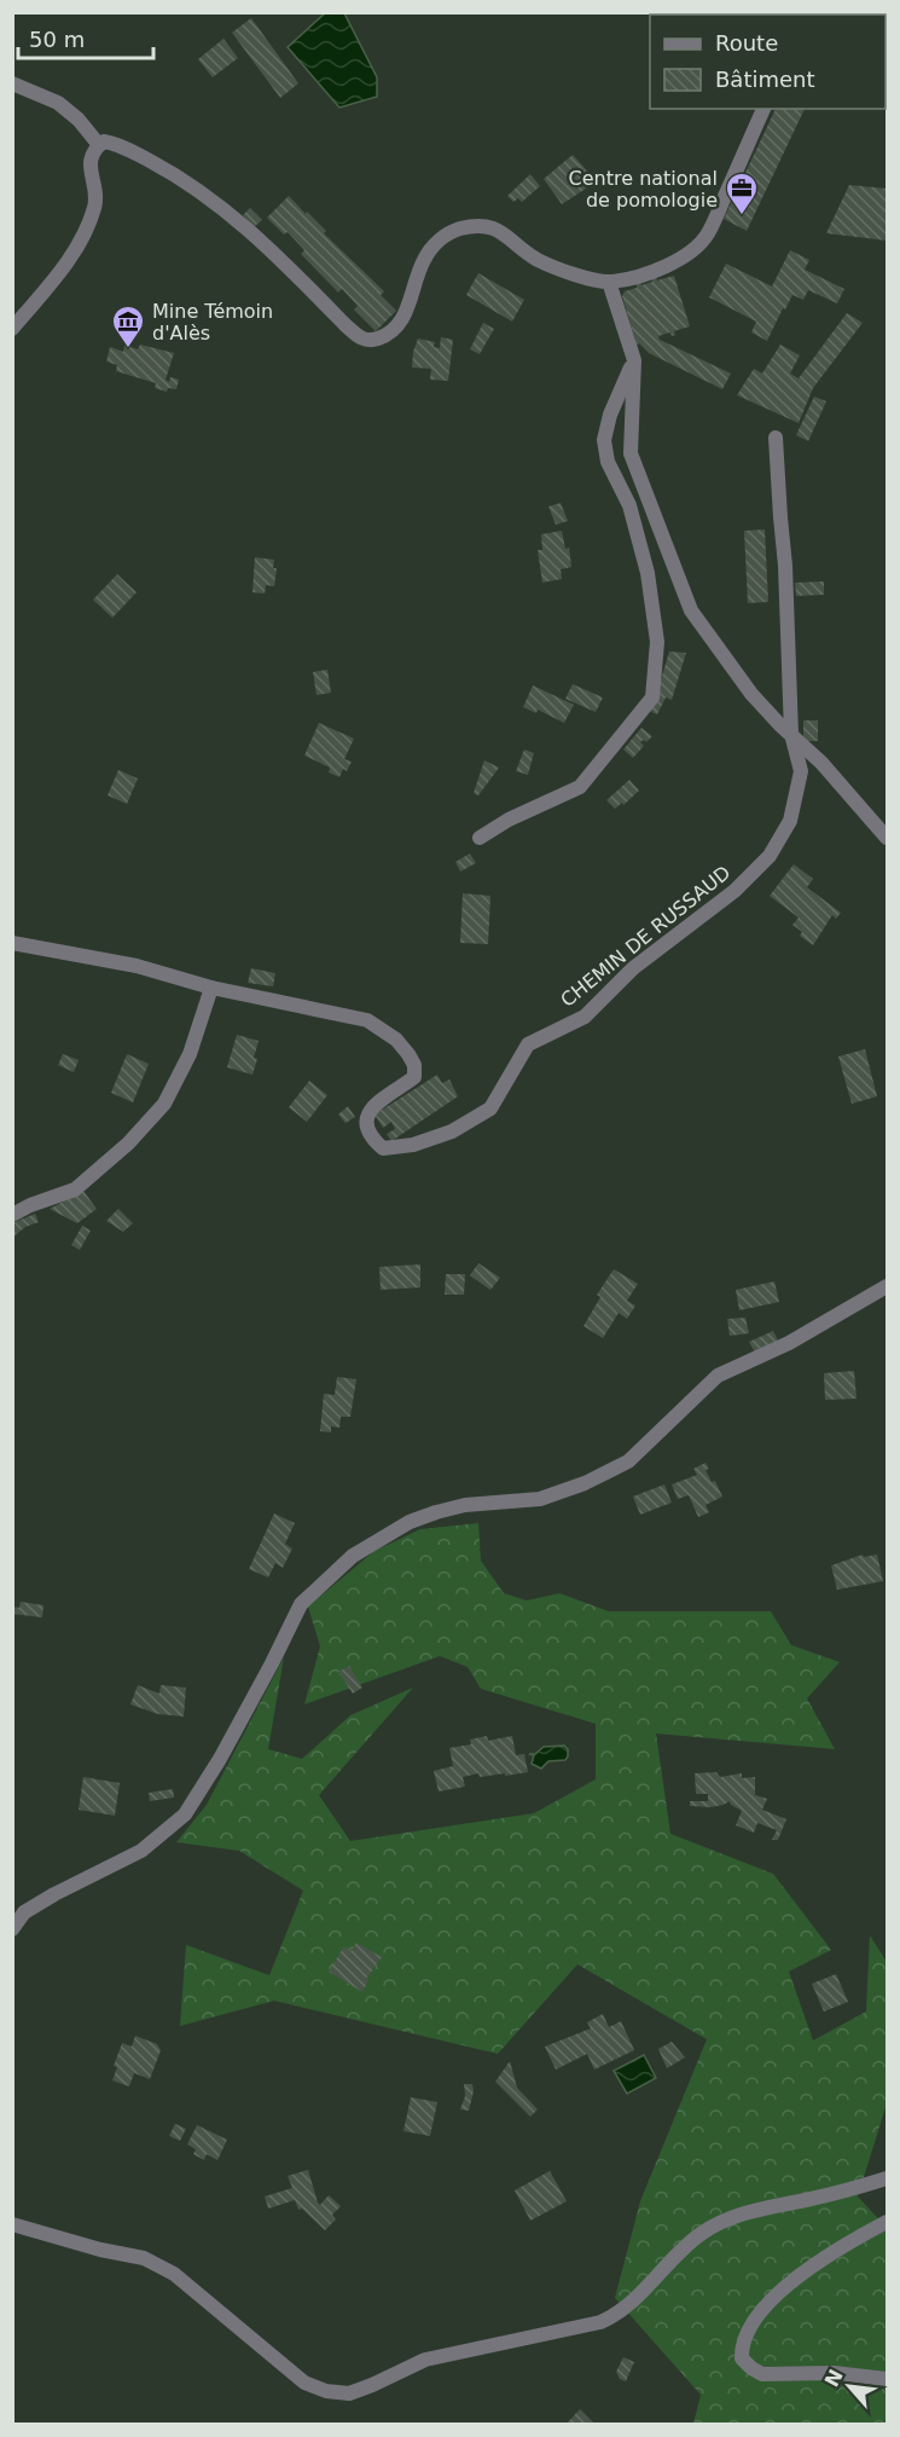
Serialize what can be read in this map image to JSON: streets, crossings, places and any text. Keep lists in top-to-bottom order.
{
  "streets": {
    "street": ["CHEMIN DE RUSSAUD"]
  },
  "places": {
    "office": ["Centre national de pomologie"],
    "museum": ["Mine Témoin d'Alès"]
  },
  "legend": ["Route", "Bâtiment"],
  "scale_bar": "50 m",
  "north": "top left"
}
